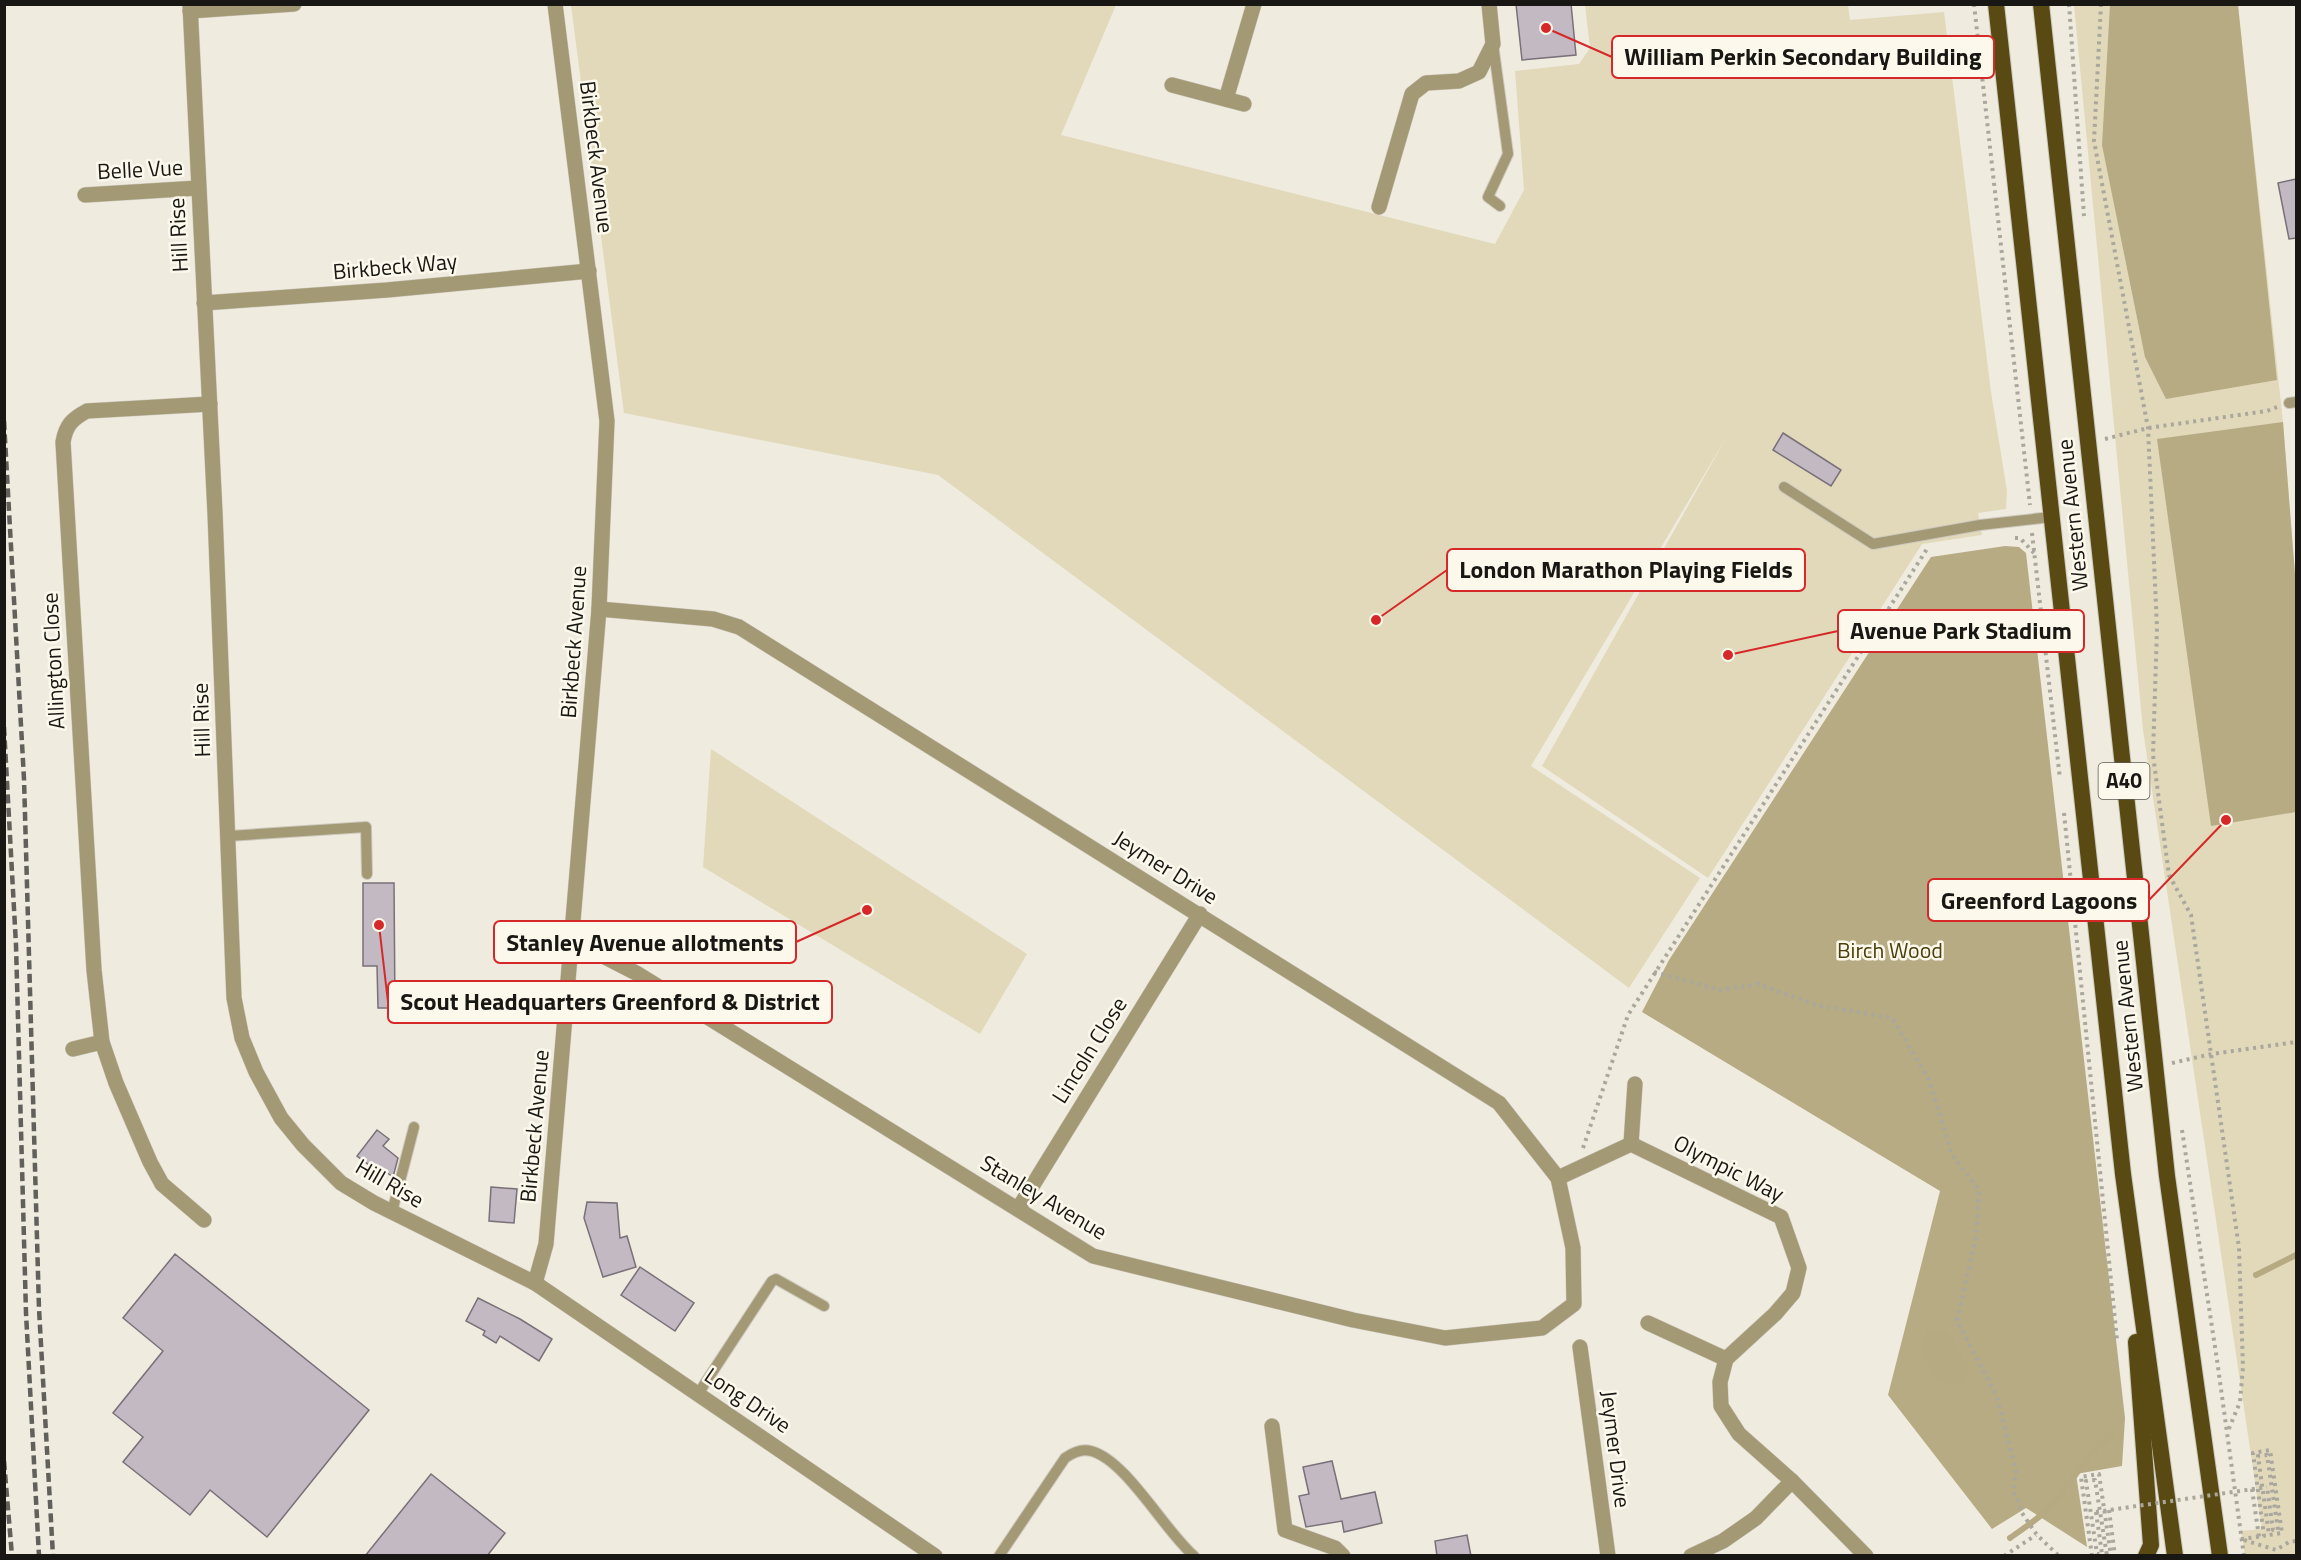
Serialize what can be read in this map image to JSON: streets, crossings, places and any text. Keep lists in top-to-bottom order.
{
  "streets": {
    "highway": ["Western Avenue", "A40"],
    "street": [
      "Birkbeck Avenue",
      "Belle Vue",
      "Hill Rise",
      "Birkbeck Way",
      "Allington Close",
      "Jeymer Drive",
      "Lincoln Close",
      "Olympic Way",
      "Stanley Avenue",
      "Long Drive"
    ]
  },
  "crossings": [
    ["Birkbeck Avenue", "Hill Rise"],
    ["Birkbeck Avenue", "Birkbeck Way"],
    ["Birkbeck Avenue", "Jeymer Drive"],
    ["Birkbeck Avenue", "Stanley Avenue"],
    ["Birkbeck Avenue", "Long Drive"],
    ["Belle Vue", "Hill Rise"],
    ["Hill Rise", "Birkbeck Way"],
    ["Hill Rise", "Allington Close"],
    ["Hill Rise", "Long Drive"],
    ["Jeymer Drive", "Lincoln Close"],
    ["Jeymer Drive", "Stanley Avenue"],
    ["Lincoln Close", "Stanley Avenue"]
  ],
  "parks": ["Birch Wood"],
  "places": [
    "William Perkin Secondary Building",
    "London Marathon Playing Fields",
    "Avenue Park Stadium",
    "Greenford Lagoons",
    "Stanley Avenue allotments",
    "Scout Headquarters Greenford & District"
  ]
}
